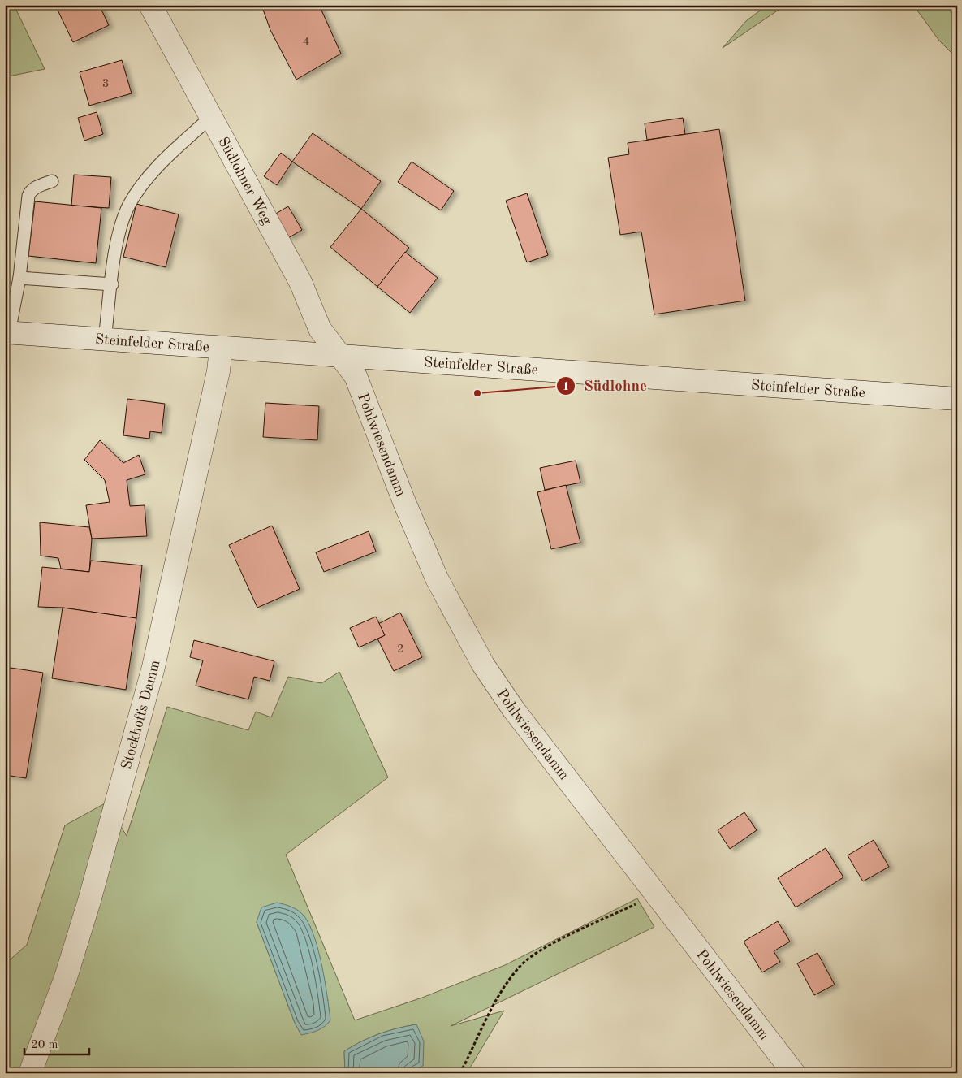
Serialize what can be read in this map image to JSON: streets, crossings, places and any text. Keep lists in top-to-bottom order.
{
  "streets": {
    "street": [
      "Südlohner Weg",
      "Steinfelder Straße",
      "Pohlwiesendamm",
      "Stockhoffs Damm"
    ]
  },
  "crossings": [
    ["Südlohner Weg", "Steinfelder Straße"],
    ["Südlohner Weg", "Pohlwiesendamm"],
    ["Steinfelder Straße", "Pohlwiesendamm"],
    ["Steinfelder Straße", "Stockhoffs Damm"]
  ],
  "places": ["Südlohne"],
  "house_numbers": ["4", "3", "2"],
  "scale_bar": "20 m"
}
